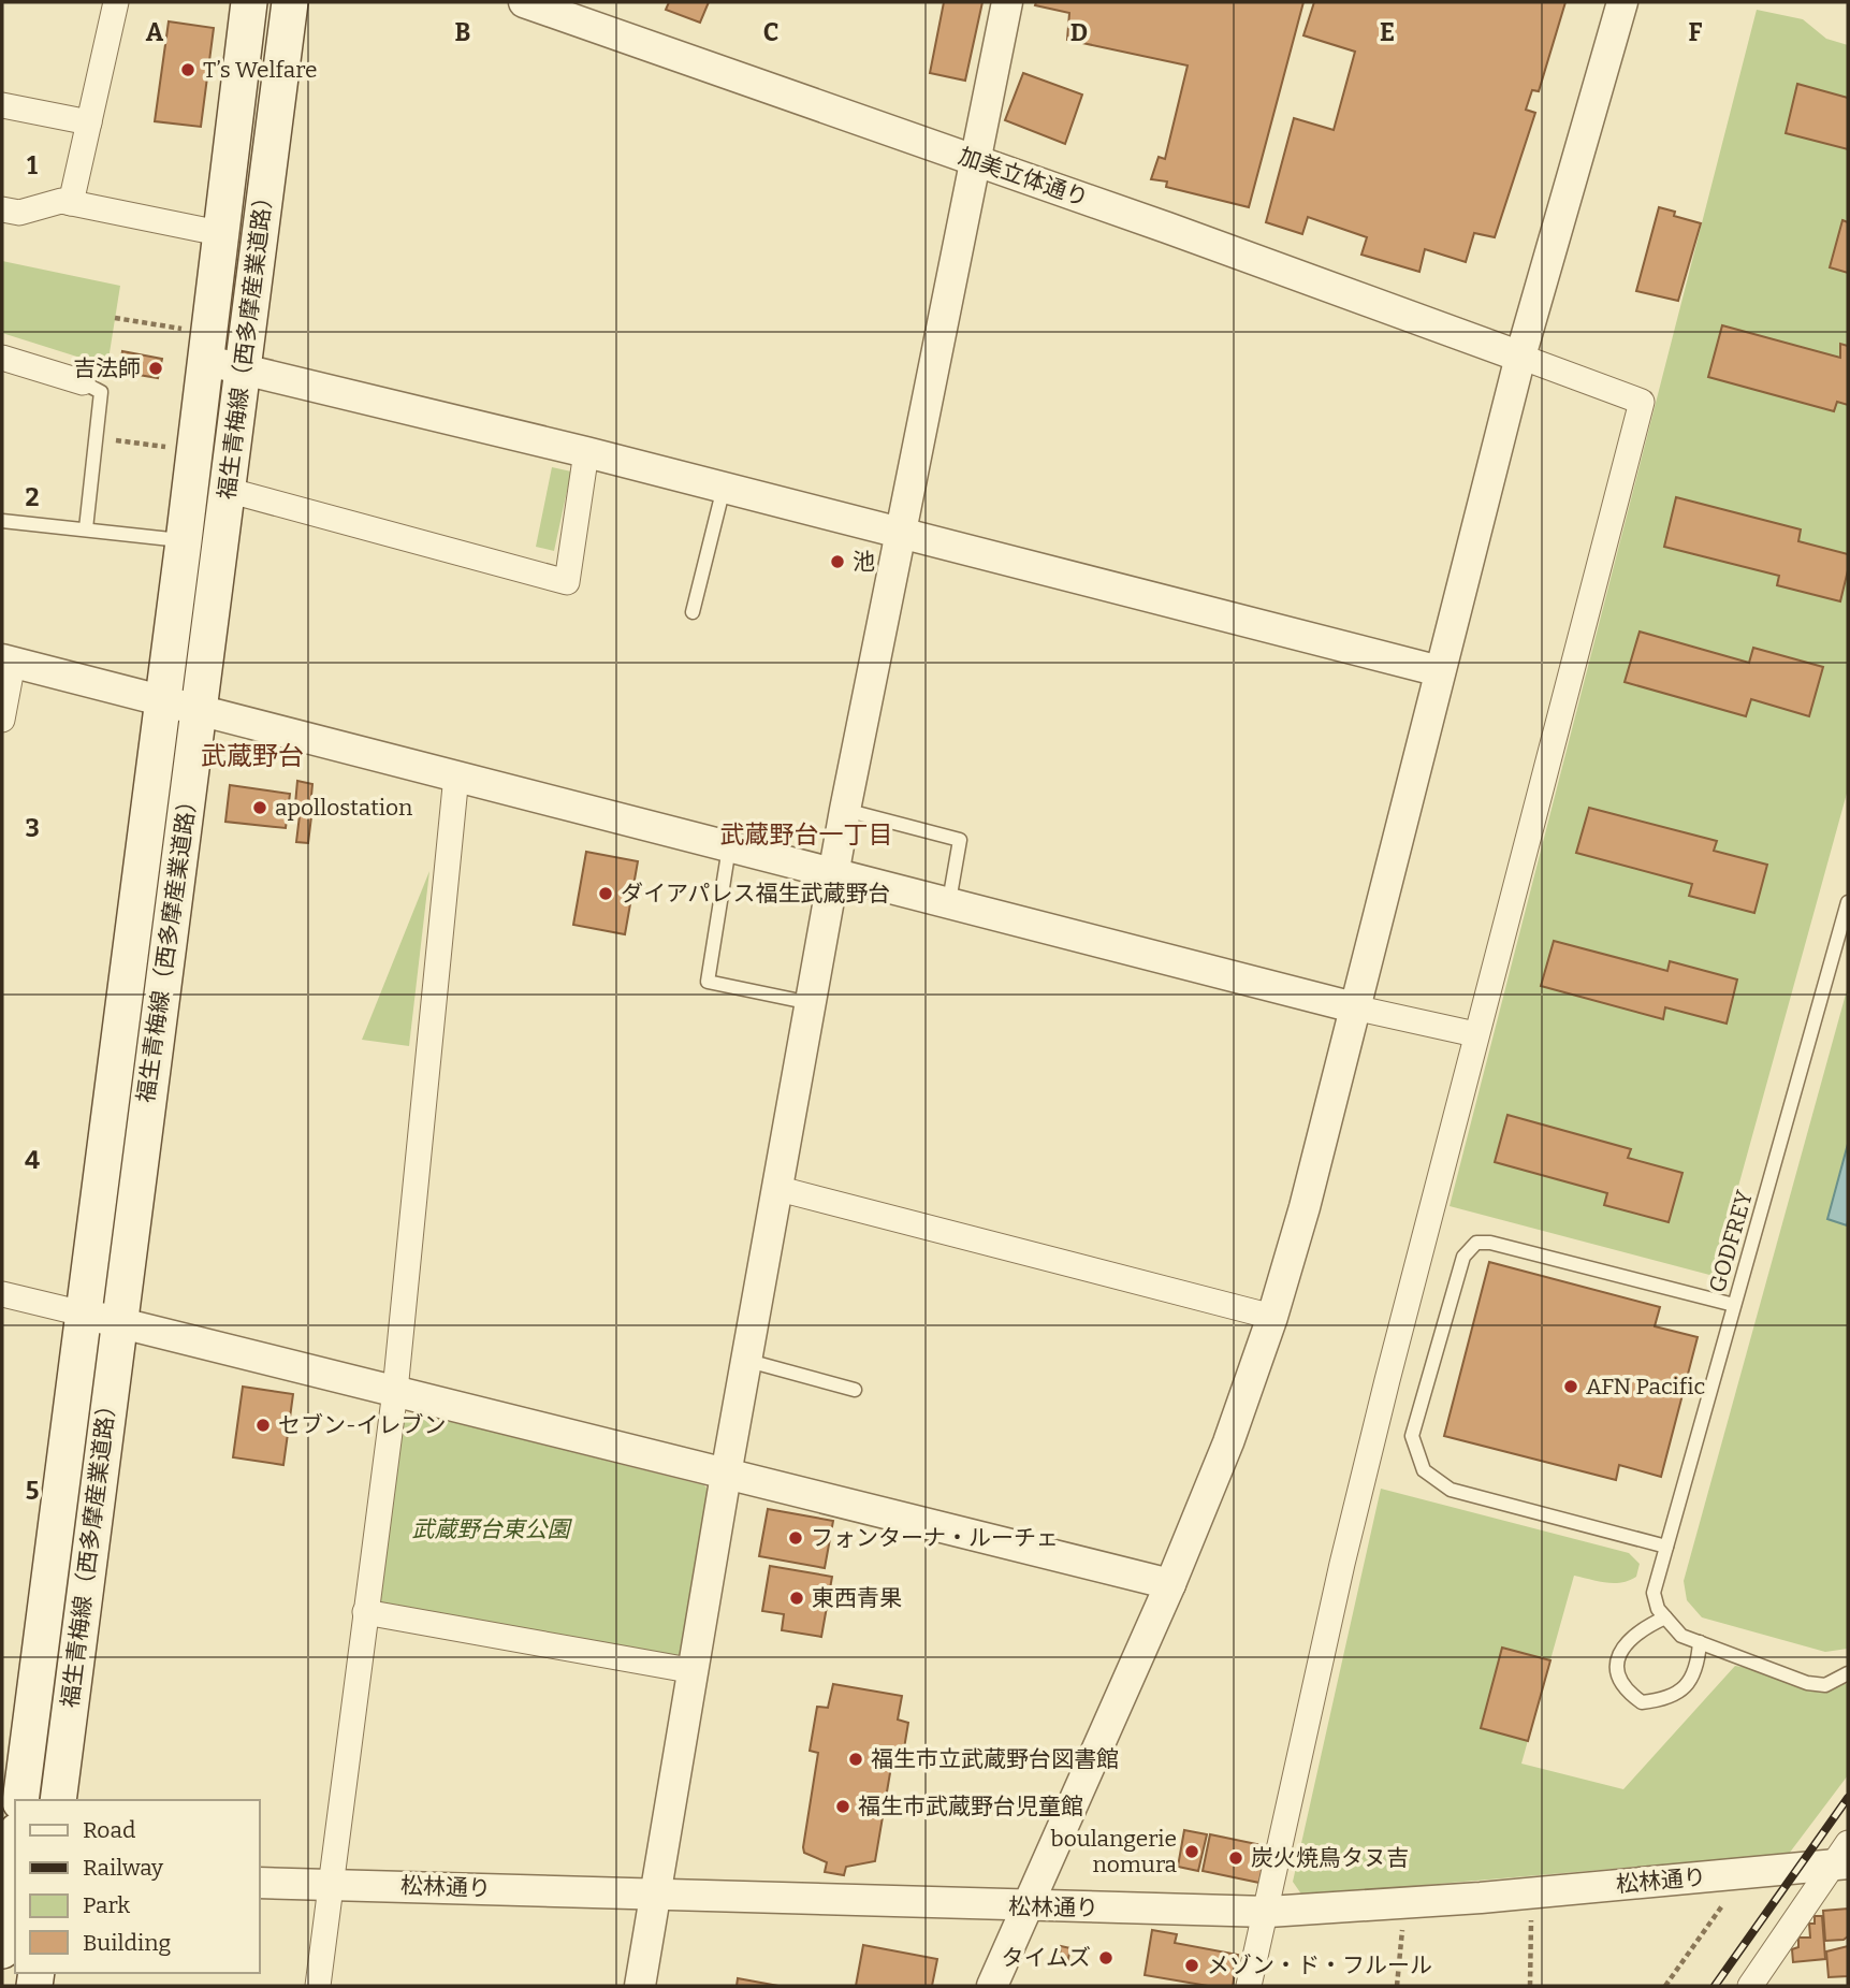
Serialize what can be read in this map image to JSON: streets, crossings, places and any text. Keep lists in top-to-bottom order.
{
  "streets": {
    "main road": ["福生青梅線（西多摩産業道路）"],
    "street": ["加美立体通り", "松林通り"],
    "lane": ["GODFREY"]
  },
  "districts": ["武蔵野台", "武蔵野台一丁目"],
  "parks": ["武蔵野台東公園"],
  "places": [
    "T’s Welfare",
    "吉法師",
    "池",
    "apollostation",
    "ダイアパレス福生武蔵野台",
    "AFN Pacific",
    "セブン-イレブン",
    "フォンターナ・ルーチェ",
    "東西青果",
    "福生市立武蔵野台図書館",
    "福生市武蔵野台児童館",
    "boulangerie nomura",
    "炭火焼鳥タヌ吉",
    "タイムズ",
    "メゾン・ド・フルール"
  ],
  "legend": [
    "Road",
    "Railway",
    "Park",
    "Building"
  ],
  "grid": {
    "columns": [
      "A",
      "B",
      "C",
      "D",
      "E",
      "F"
    ],
    "rows": [
      "1",
      "2",
      "3",
      "4",
      "5"
    ]
  }
}
